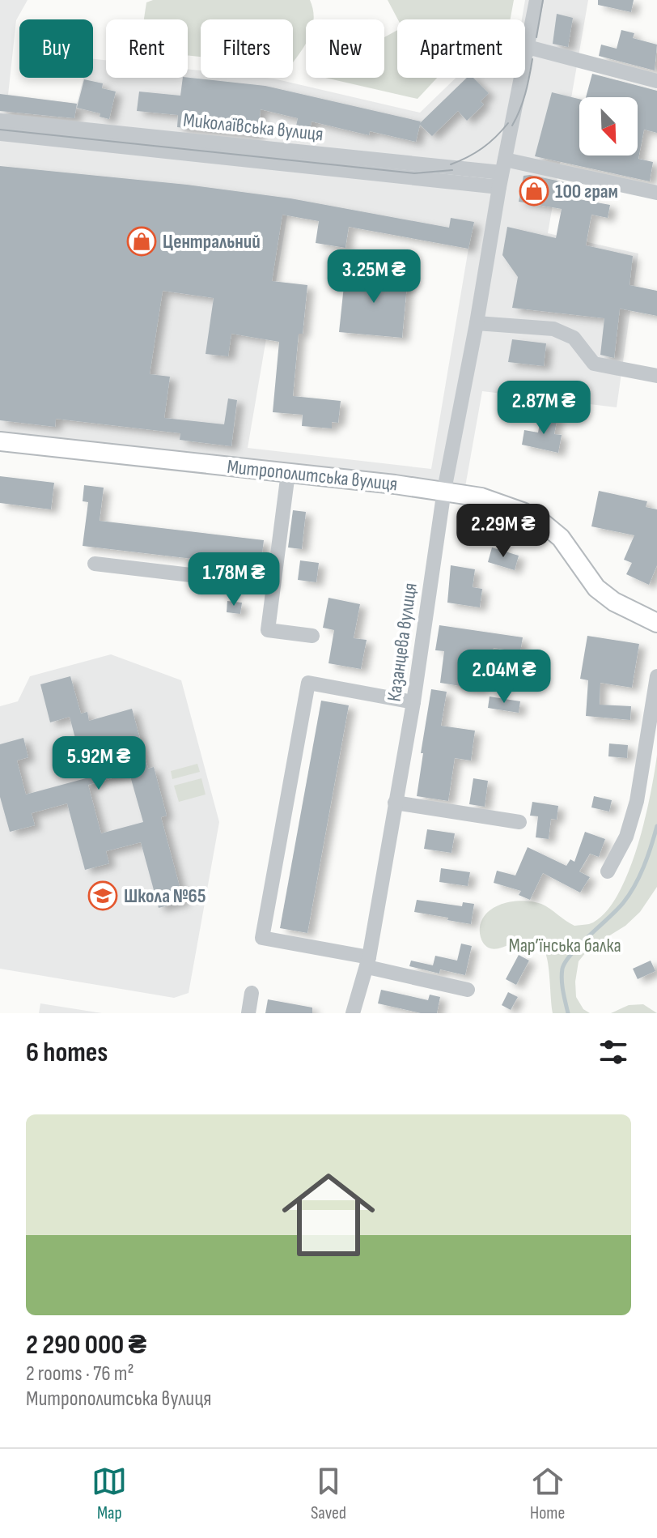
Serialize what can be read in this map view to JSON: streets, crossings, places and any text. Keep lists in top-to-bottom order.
{
  "streets": {
    "main road": ["Митрополитська вулиця"],
    "street": ["Миколаївська вулиця", "Казанцева вулиця"]
  },
  "crossings": [
    ["Миколаївська вулиця", "Казанцева вулиця"],
    ["Митрополитська вулиця", "Казанцева вулиця"]
  ],
  "parks": ["Мар’їнська балка"],
  "places": {
    "shop": ["100 грам", "Центральний"],
    "school or university": ["Школа №65"]
  },
  "north": "bottom right",
  "page": {
    "chip": [
      "Buy",
      "Rent",
      "Filters",
      "New",
      "Apartment"
    ],
    "price": [
      "3.25M ₴",
      "2.87M ₴",
      "2.29M ₴",
      "1.78M ₴",
      "2.04M ₴",
      "5.92M ₴"
    ],
    "heading": "6 homes",
    "list": [
      {
        "name": "2 290 000 ₴",
        "note": "2 rooms · 76 m² · Митрополитська вулиця"
      }
    ],
    "tabs": ["Map", "Saved", "Home"]
  }
}
